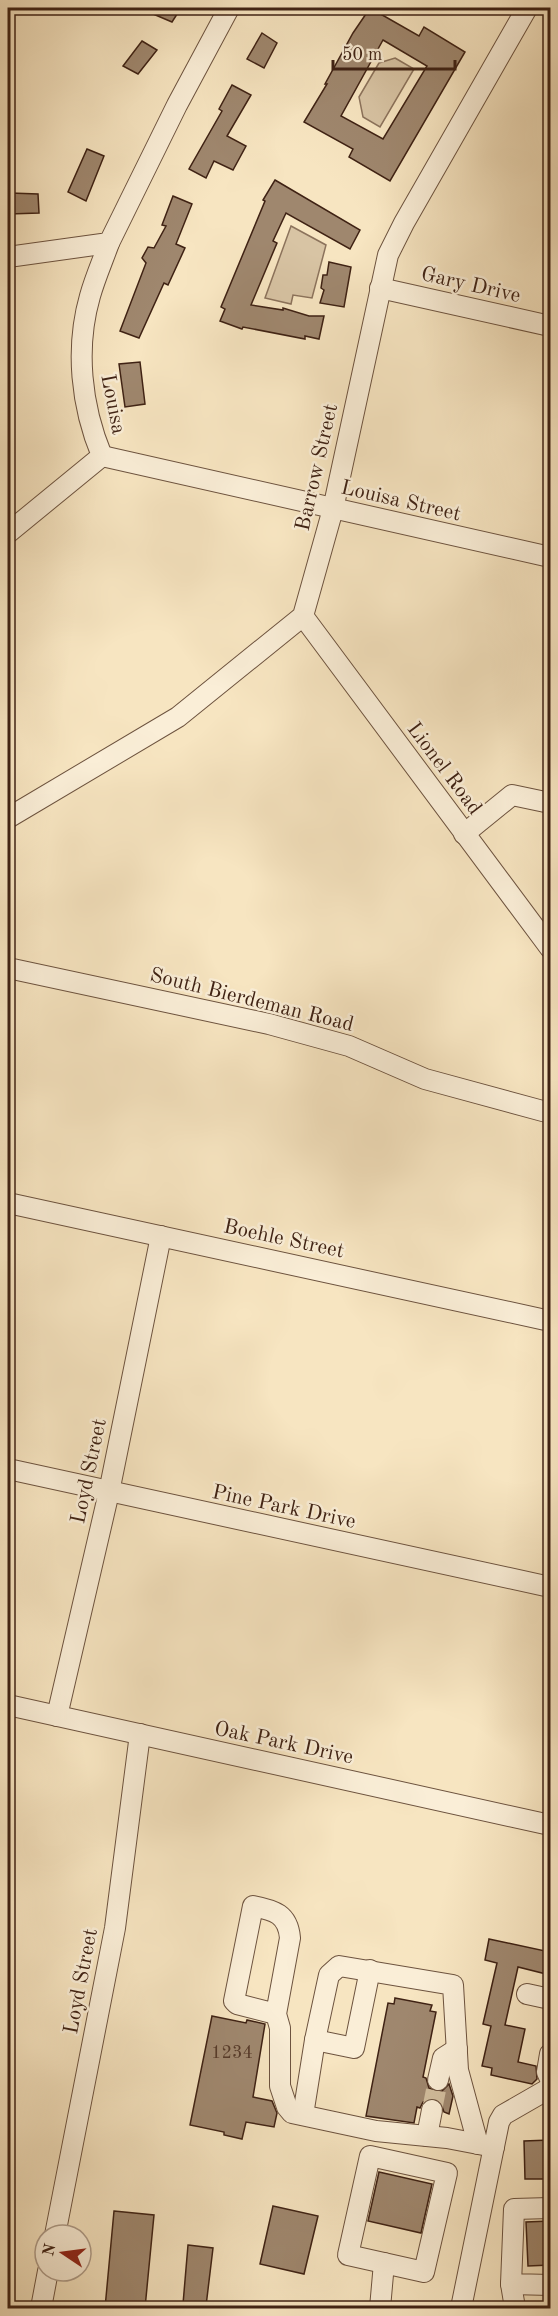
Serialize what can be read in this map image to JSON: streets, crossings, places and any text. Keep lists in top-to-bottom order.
{
  "streets": {
    "street": [
      "Gary Drive",
      "Louisa",
      "Barrow Street",
      "Louisa Street",
      "Lionel Road",
      "South Bierdeman Road",
      "Boehle Street",
      "Loyd Street",
      "Pine Park Drive",
      "Oak Park Drive"
    ]
  },
  "crossings": [
    ["Gary Drive", "Barrow Street"],
    ["Louisa", "Louisa Street"],
    ["Barrow Street", "Louisa Street"],
    ["Barrow Street", "Lionel Road"],
    ["Boehle Street", "Loyd Street"],
    ["Loyd Street", "Pine Park Drive"],
    ["Loyd Street", "Oak Park Drive"]
  ],
  "house_numbers": ["1234"],
  "scale_bar": "50 m",
  "north": "left"
}
